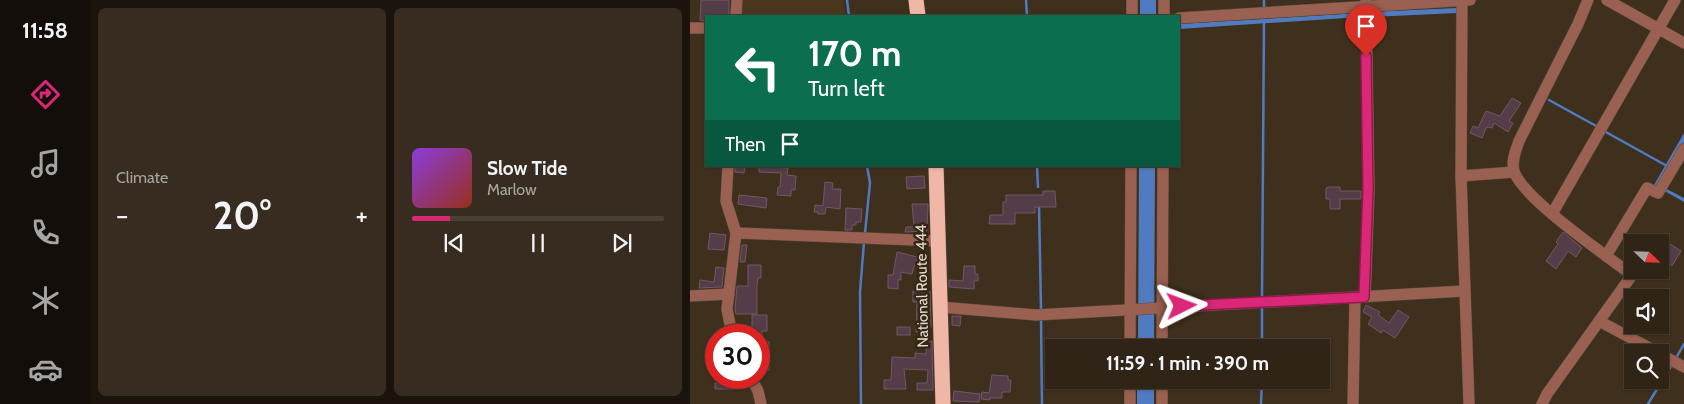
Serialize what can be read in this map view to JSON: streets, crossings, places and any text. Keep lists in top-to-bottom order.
{
  "streets": {
    "highway": ["National Route 444"]
  },
  "north": "bottom right",
  "page": {
    "tabs": "11:58",
    "tile": "Climate",
    "turn": ["170 m", "Turn left"],
    "then": "Then",
    "song": ["Slow Tide", "Marlow"],
    "heat": ["−", "20°", "+"],
    "limit": "30",
    "trip": "11:59 · 1 min · 390 m"
  }
}
